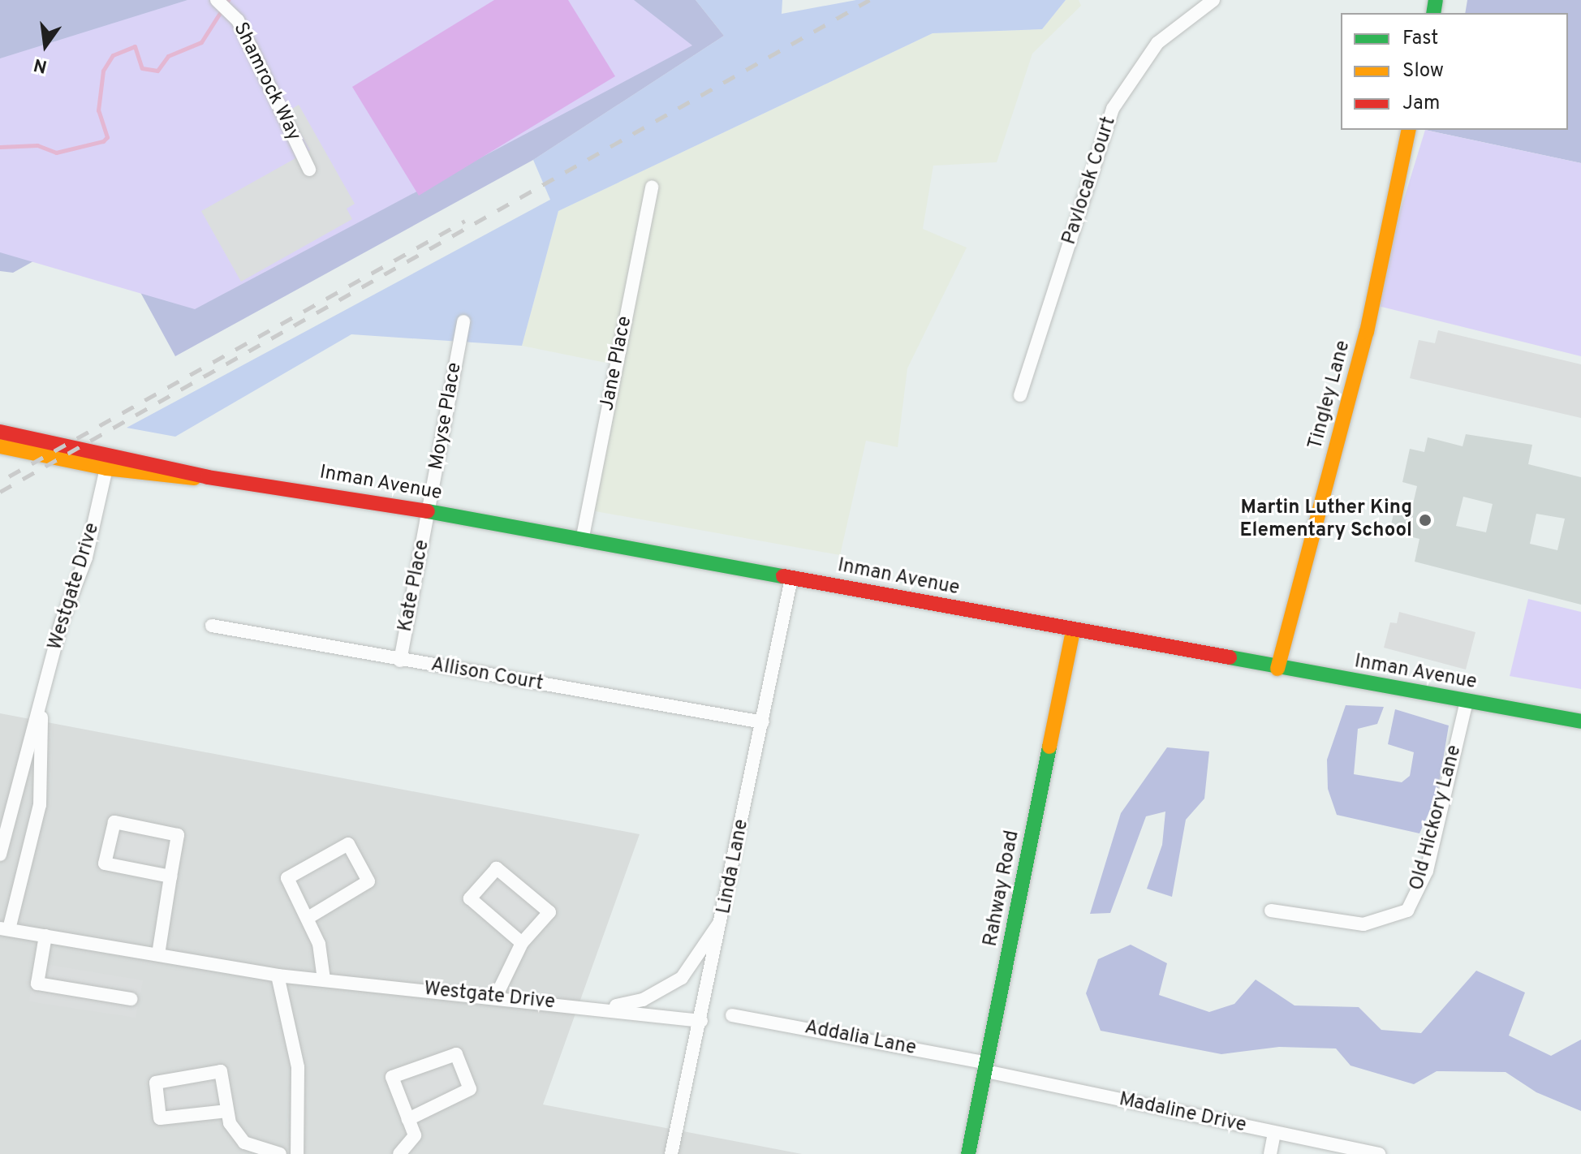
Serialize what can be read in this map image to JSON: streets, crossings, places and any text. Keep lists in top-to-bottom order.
{
  "streets": {
    "main road": ["Tingley Lane", "Inman Avenue", "Rahway Road"],
    "street": [
      "Shamrock Way",
      "Pavlocak Court",
      "Jane Place",
      "Moyse Place",
      "Kate Place",
      "Westgate Drive",
      "Allison Court",
      "Old Hickory Lane",
      "Linda Lane",
      "Addalia Lane",
      "Madaline Drive"
    ]
  },
  "crossings": [
    ["Jane Place", "Inman Avenue"],
    ["Tingley Lane", "Inman Avenue"],
    ["Moyse Place", "Inman Avenue"],
    ["Moyse Place", "Kate Place"],
    ["Inman Avenue", "Kate Place"],
    ["Inman Avenue", "Westgate Drive"],
    ["Inman Avenue", "Old Hickory Lane"],
    ["Inman Avenue", "Linda Lane"],
    ["Inman Avenue", "Rahway Road"],
    ["Kate Place", "Allison Court"],
    ["Westgate Drive", "Linda Lane"],
    ["Allison Court", "Linda Lane"],
    ["Rahway Road", "Addalia Lane"],
    ["Rahway Road", "Madaline Drive"],
    ["Addalia Lane", "Madaline Drive"]
  ],
  "places": ["Martin Luther King Elementary School"],
  "legend": ["Fast", "Slow", "Jam"],
  "north": "bottom"
}
